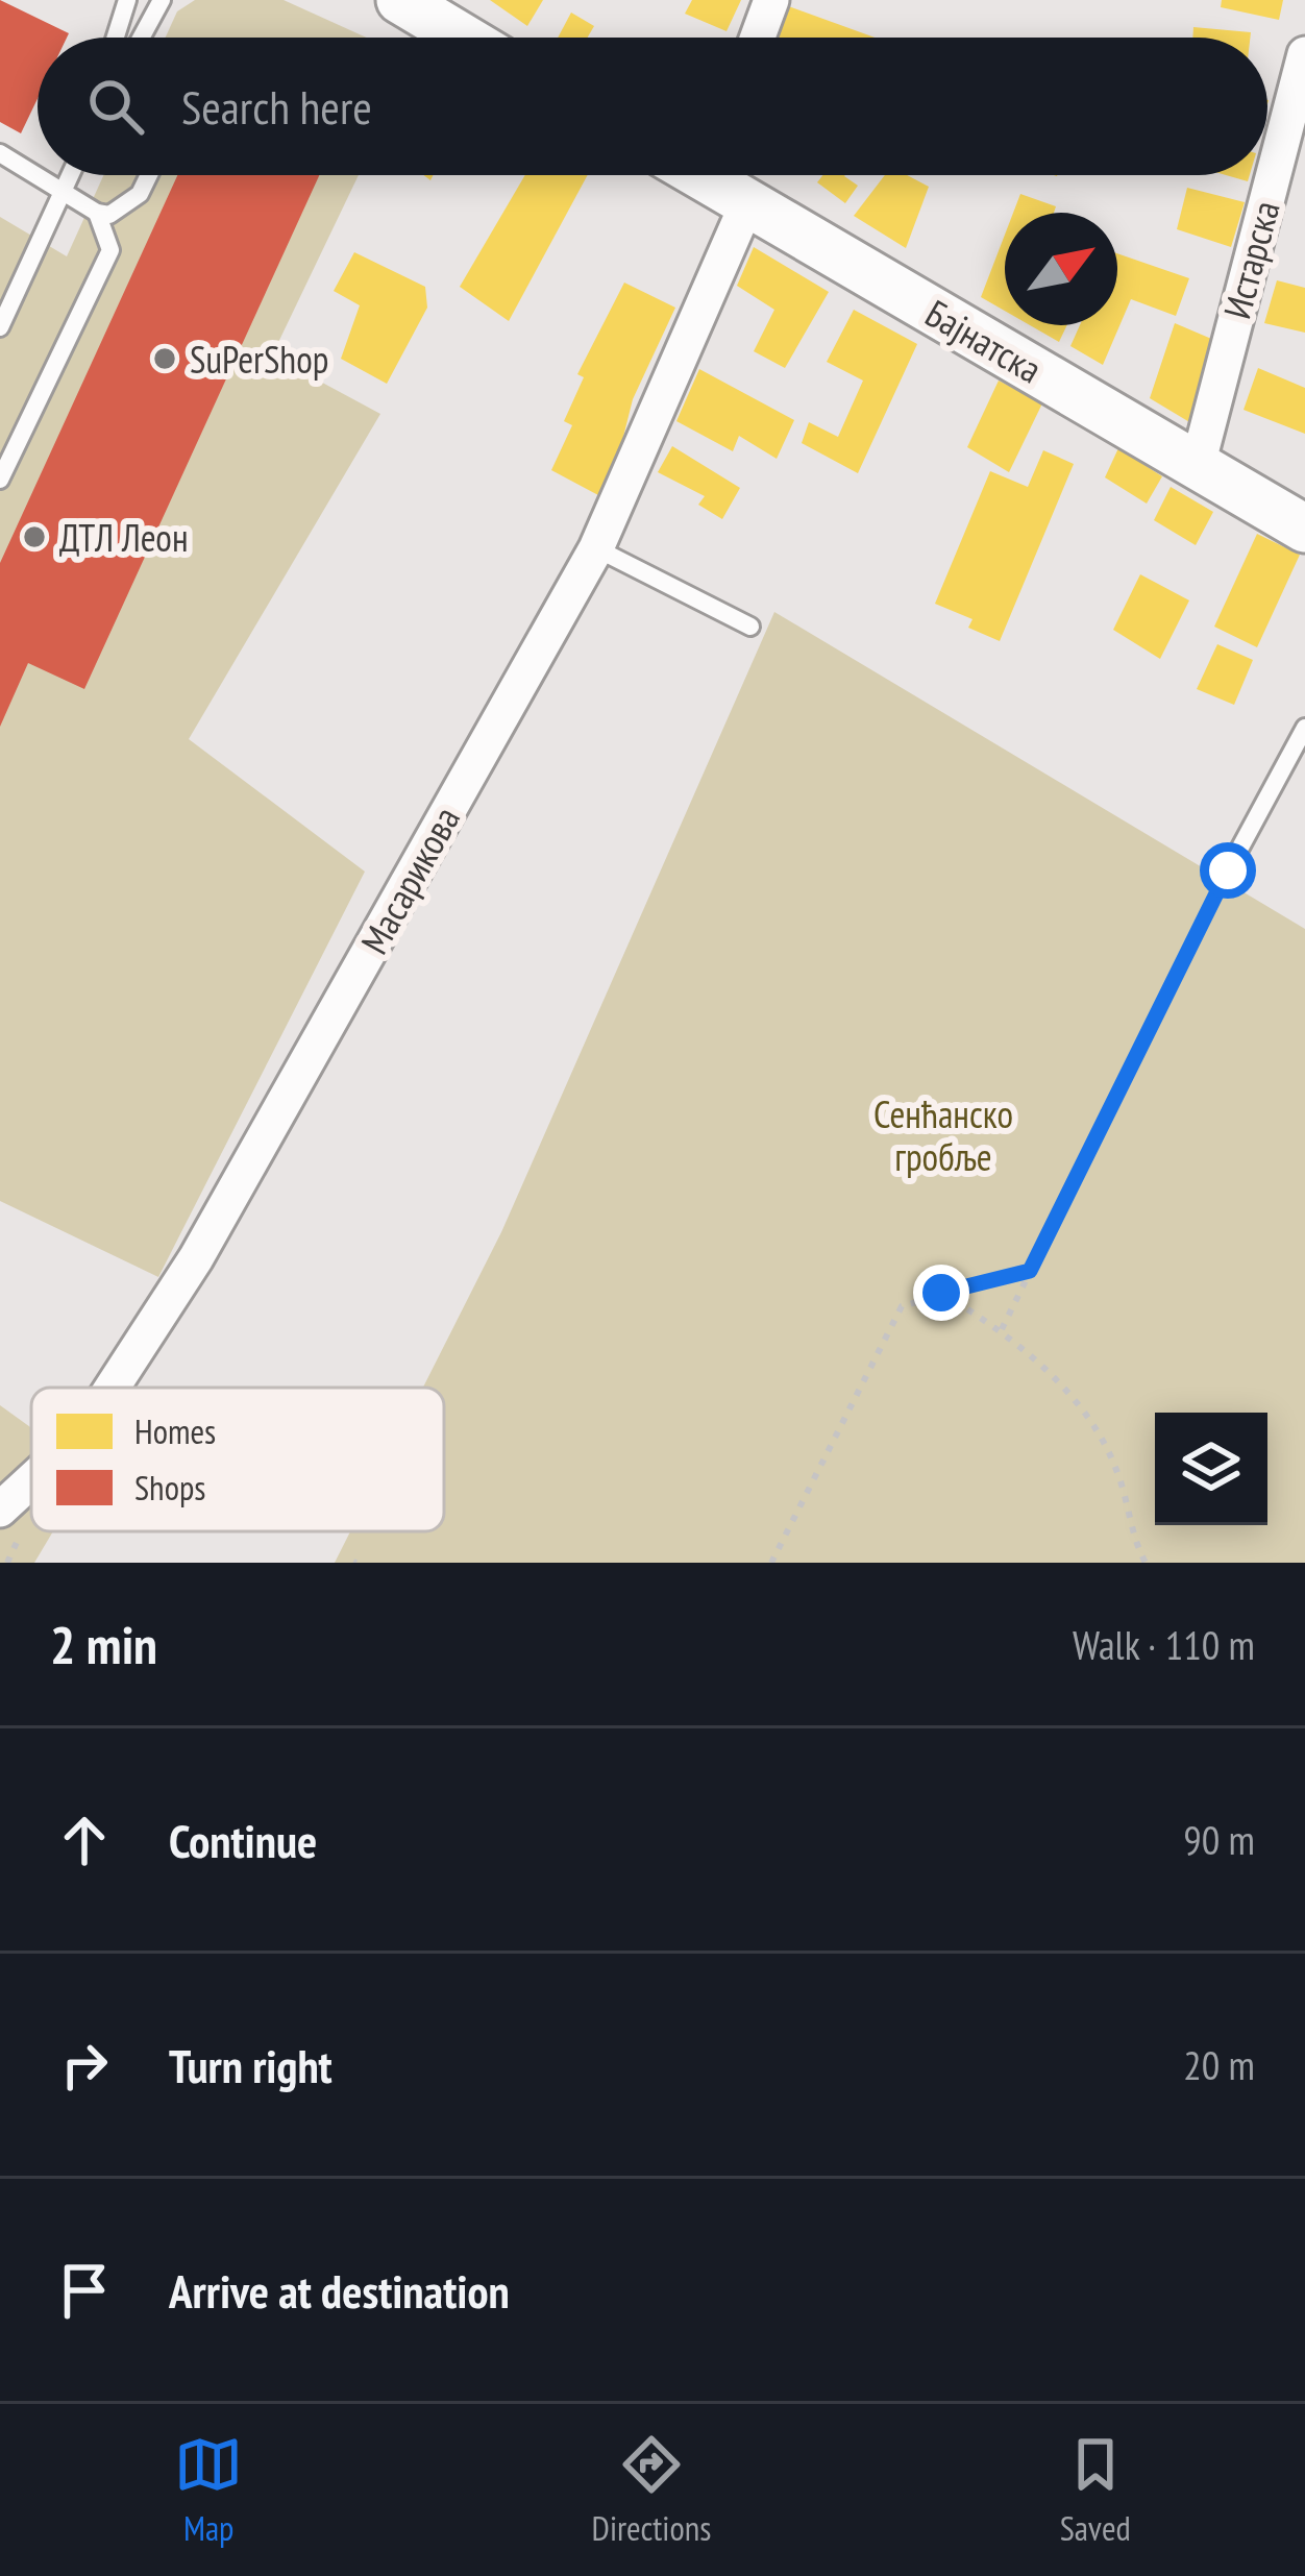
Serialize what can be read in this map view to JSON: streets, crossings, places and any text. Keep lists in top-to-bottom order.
{
  "streets": {
    "main road": ["Бајнатска"],
    "street": ["Истарска", "Масарикова"]
  },
  "crossings": [
    ["Истарска", "Бајнатска"],
    ["Бајнатска", "Масарикова"]
  ],
  "parks": ["Сенћанско гробље"],
  "places": ["SuPerShop", "ДТЛ Леон"],
  "legend": ["Homes", "Shops"],
  "north": "top right",
  "page": {
    "search": "Search here",
    "heading": ["2 min", "Walk · 110 m"],
    "list": [
      ["Continue", "90 m"],
      ["Turn right", "20 m"],
      "Arrive at destination"
    ],
    "nav": ["Map", "Directions", "Saved"]
  }
}
